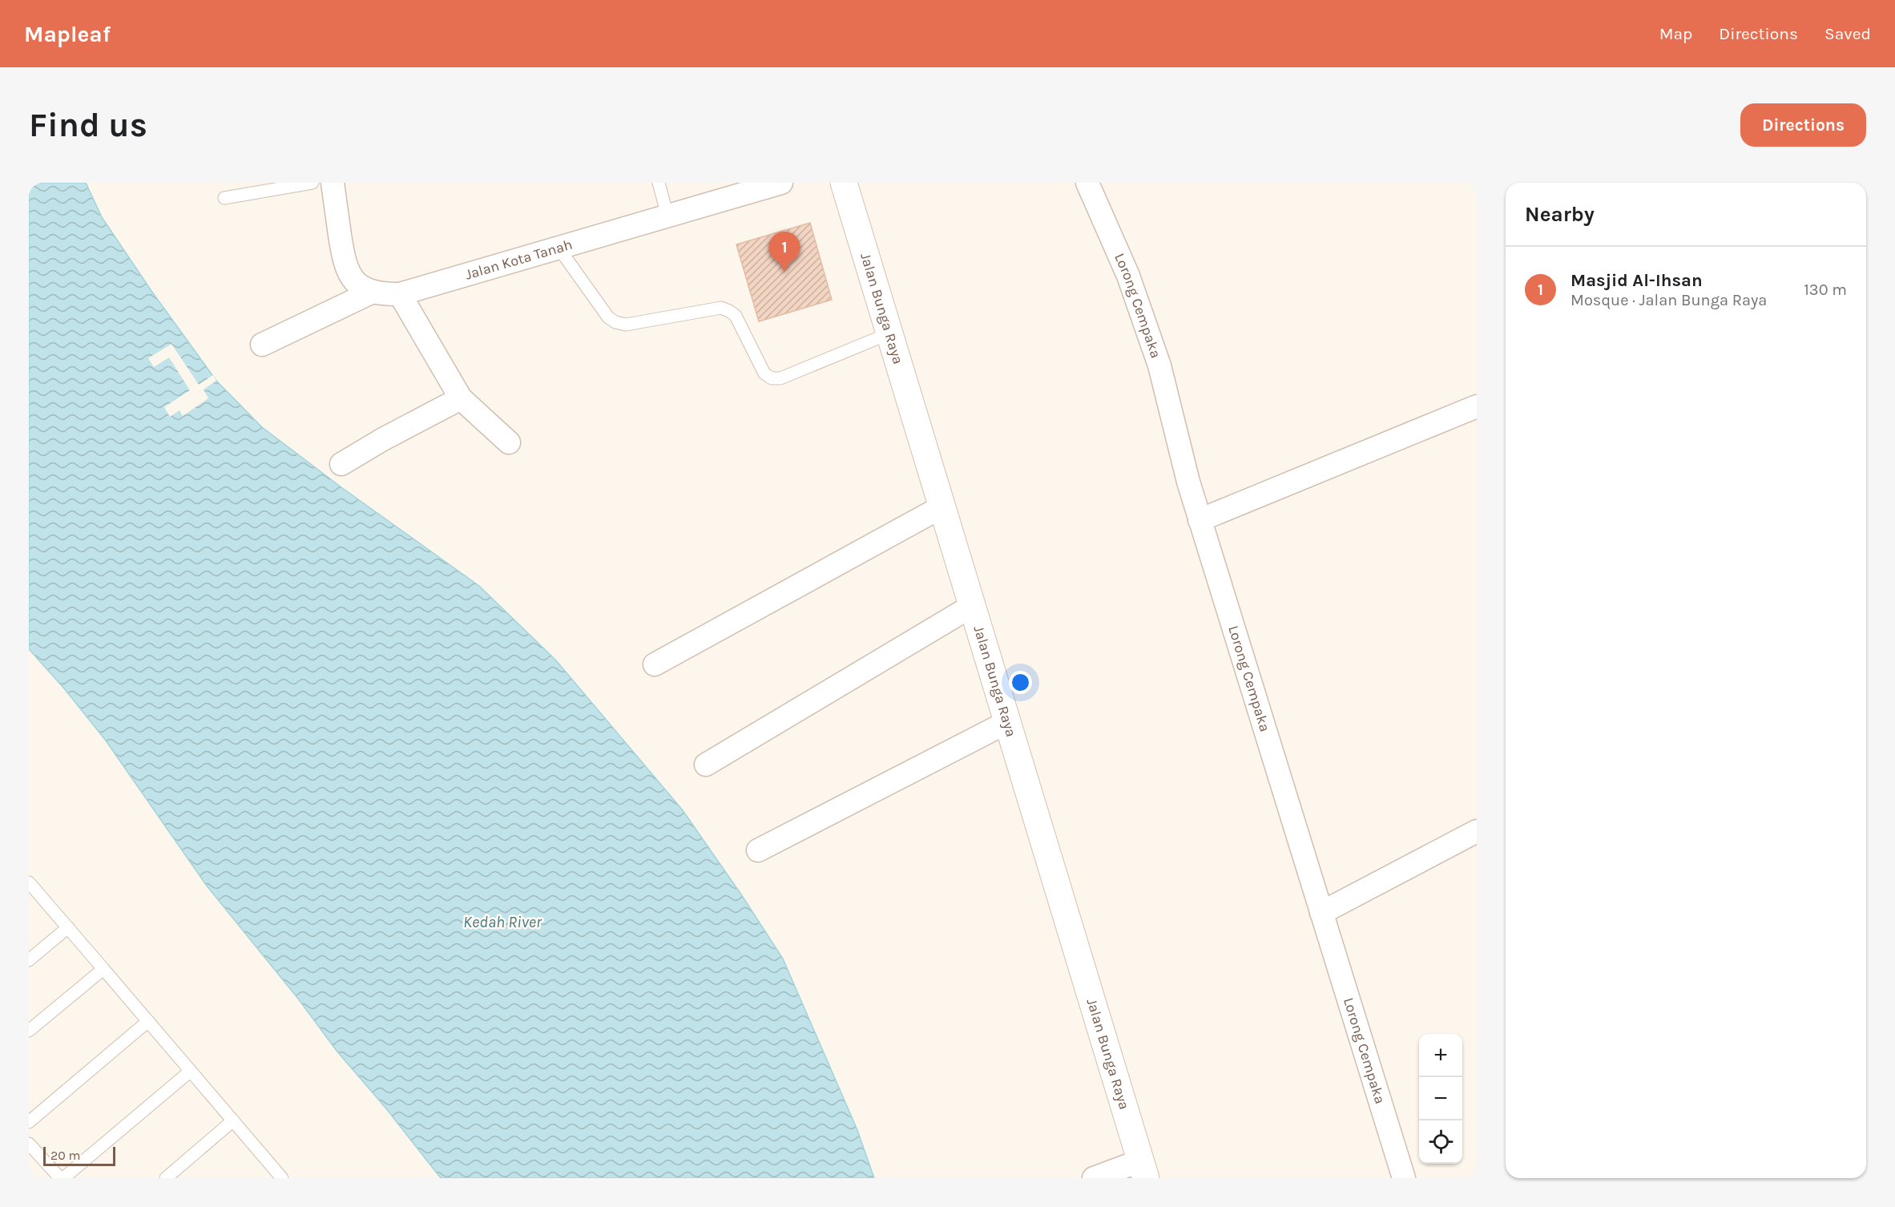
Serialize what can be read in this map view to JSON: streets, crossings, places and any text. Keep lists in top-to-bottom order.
{
  "streets": {
    "street": ["Jalan Kota Tanah", "Lorong Cempaka", "Jalan Bunga Raya"]
  },
  "water": ["Kedah River"],
  "scale_bar": "20 m",
  "page": {
    "header": "Mapleaf",
    "nav": ["Map", "Directions", "Saved"],
    "buttons": "Directions",
    "title": "Find us",
    "heading": "Nearby",
    "pins": "1",
    "list": [
      {
        "mark": "1",
        "name": "Masjid Al-Ihsan",
        "note": "Mosque · Jalan Bunga Raya",
        "value": "130 m"
      }
    ],
    "map_buttons": ["+", "−"],
    "scale": "20 m"
  }
}
